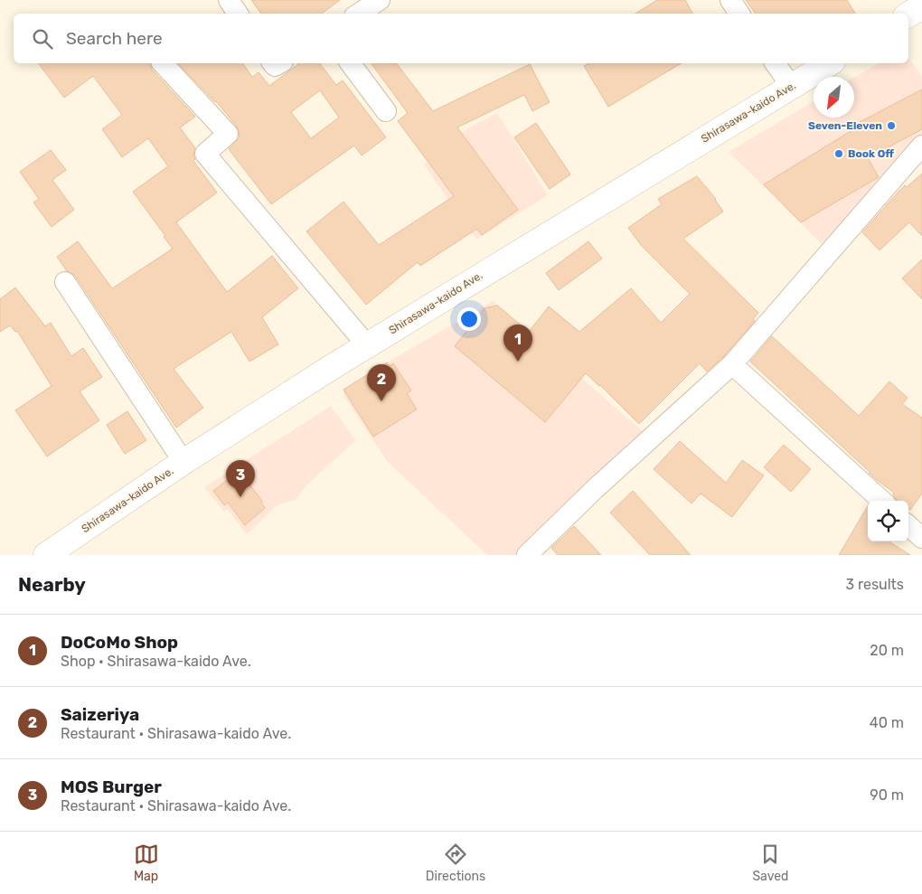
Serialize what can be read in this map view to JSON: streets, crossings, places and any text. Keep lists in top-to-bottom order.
{
  "streets": {
    "main road": ["Shirasawa-kaido Ave."]
  },
  "places": ["Seven-Eleven", "Book Off"],
  "north": "bottom left",
  "page": {
    "search": "Search here",
    "pins": ["1", "2", "3"],
    "heading": ["Nearby", "3 results"],
    "list": [
      {
        "mark": "1",
        "name": "DoCoMo Shop",
        "note": "Shop · Shirasawa-kaido Ave.",
        "value": "20 m"
      },
      {
        "mark": "2",
        "name": "Saizeriya",
        "note": "Restaurant · Shirasawa-kaido Ave.",
        "value": "40 m"
      },
      {
        "mark": "3",
        "name": "MOS Burger",
        "note": "Restaurant · Shirasawa-kaido Ave.",
        "value": "90 m"
      }
    ],
    "nav": ["Map", "Directions", "Saved"]
  }
}
